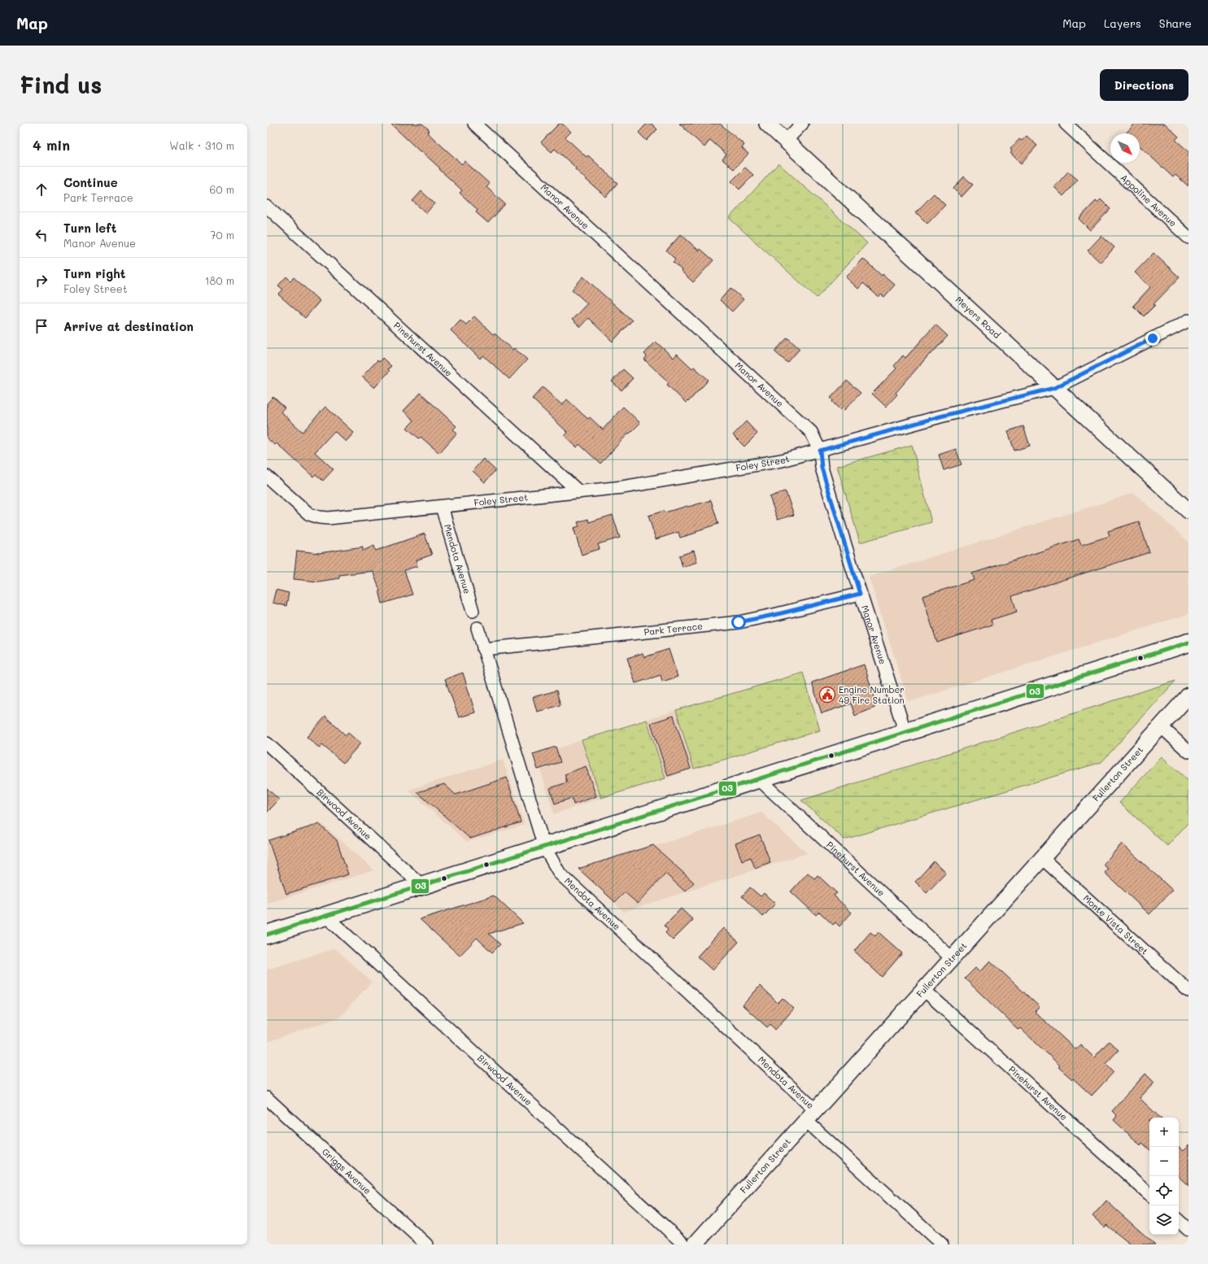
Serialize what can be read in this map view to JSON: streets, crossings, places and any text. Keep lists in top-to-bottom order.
{
  "streets": {
    "street": [
      "Appoline Avenue",
      "Manor Avenue",
      "Meyers Road",
      "Pinehurst Avenue",
      "Foley Street",
      "Mendota Avenue",
      "Park Terrace",
      "Fullerton Street",
      "Birwood Avenue",
      "Monte Vista Street",
      "Griggs Avenue"
    ]
  },
  "crossings": [
    ["Manor Avenue", "Foley Street"],
    ["Manor Avenue", "Park Terrace"],
    ["Meyers Road", "Foley Street"],
    ["Pinehurst Avenue", "Foley Street"],
    ["Pinehurst Avenue", "Fullerton Street"],
    ["Foley Street", "Mendota Avenue"],
    ["Mendota Avenue", "Park Terrace"],
    ["Mendota Avenue", "Fullerton Street"],
    ["Fullerton Street", "Monte Vista Street"]
  ],
  "places": {
    "public building": ["Engine Number 49 Fire Station"]
  },
  "lines": ["transit line 03"],
  "north": "bottom right",
  "page": {
    "header": "Map",
    "nav": ["Map", "Layers", "Share"],
    "buttons": "Directions",
    "title": "Find us",
    "heading": ["4 min", "Walk · 310 m"],
    "list": [
      ["Continue", "Park Terrace", "60 m"],
      ["Turn left", "Manor Avenue", "70 m"],
      ["Turn right", "Foley Street", "180 m"],
      "Arrive at destination"
    ],
    "map_buttons": ["+", "−"]
  }
}
